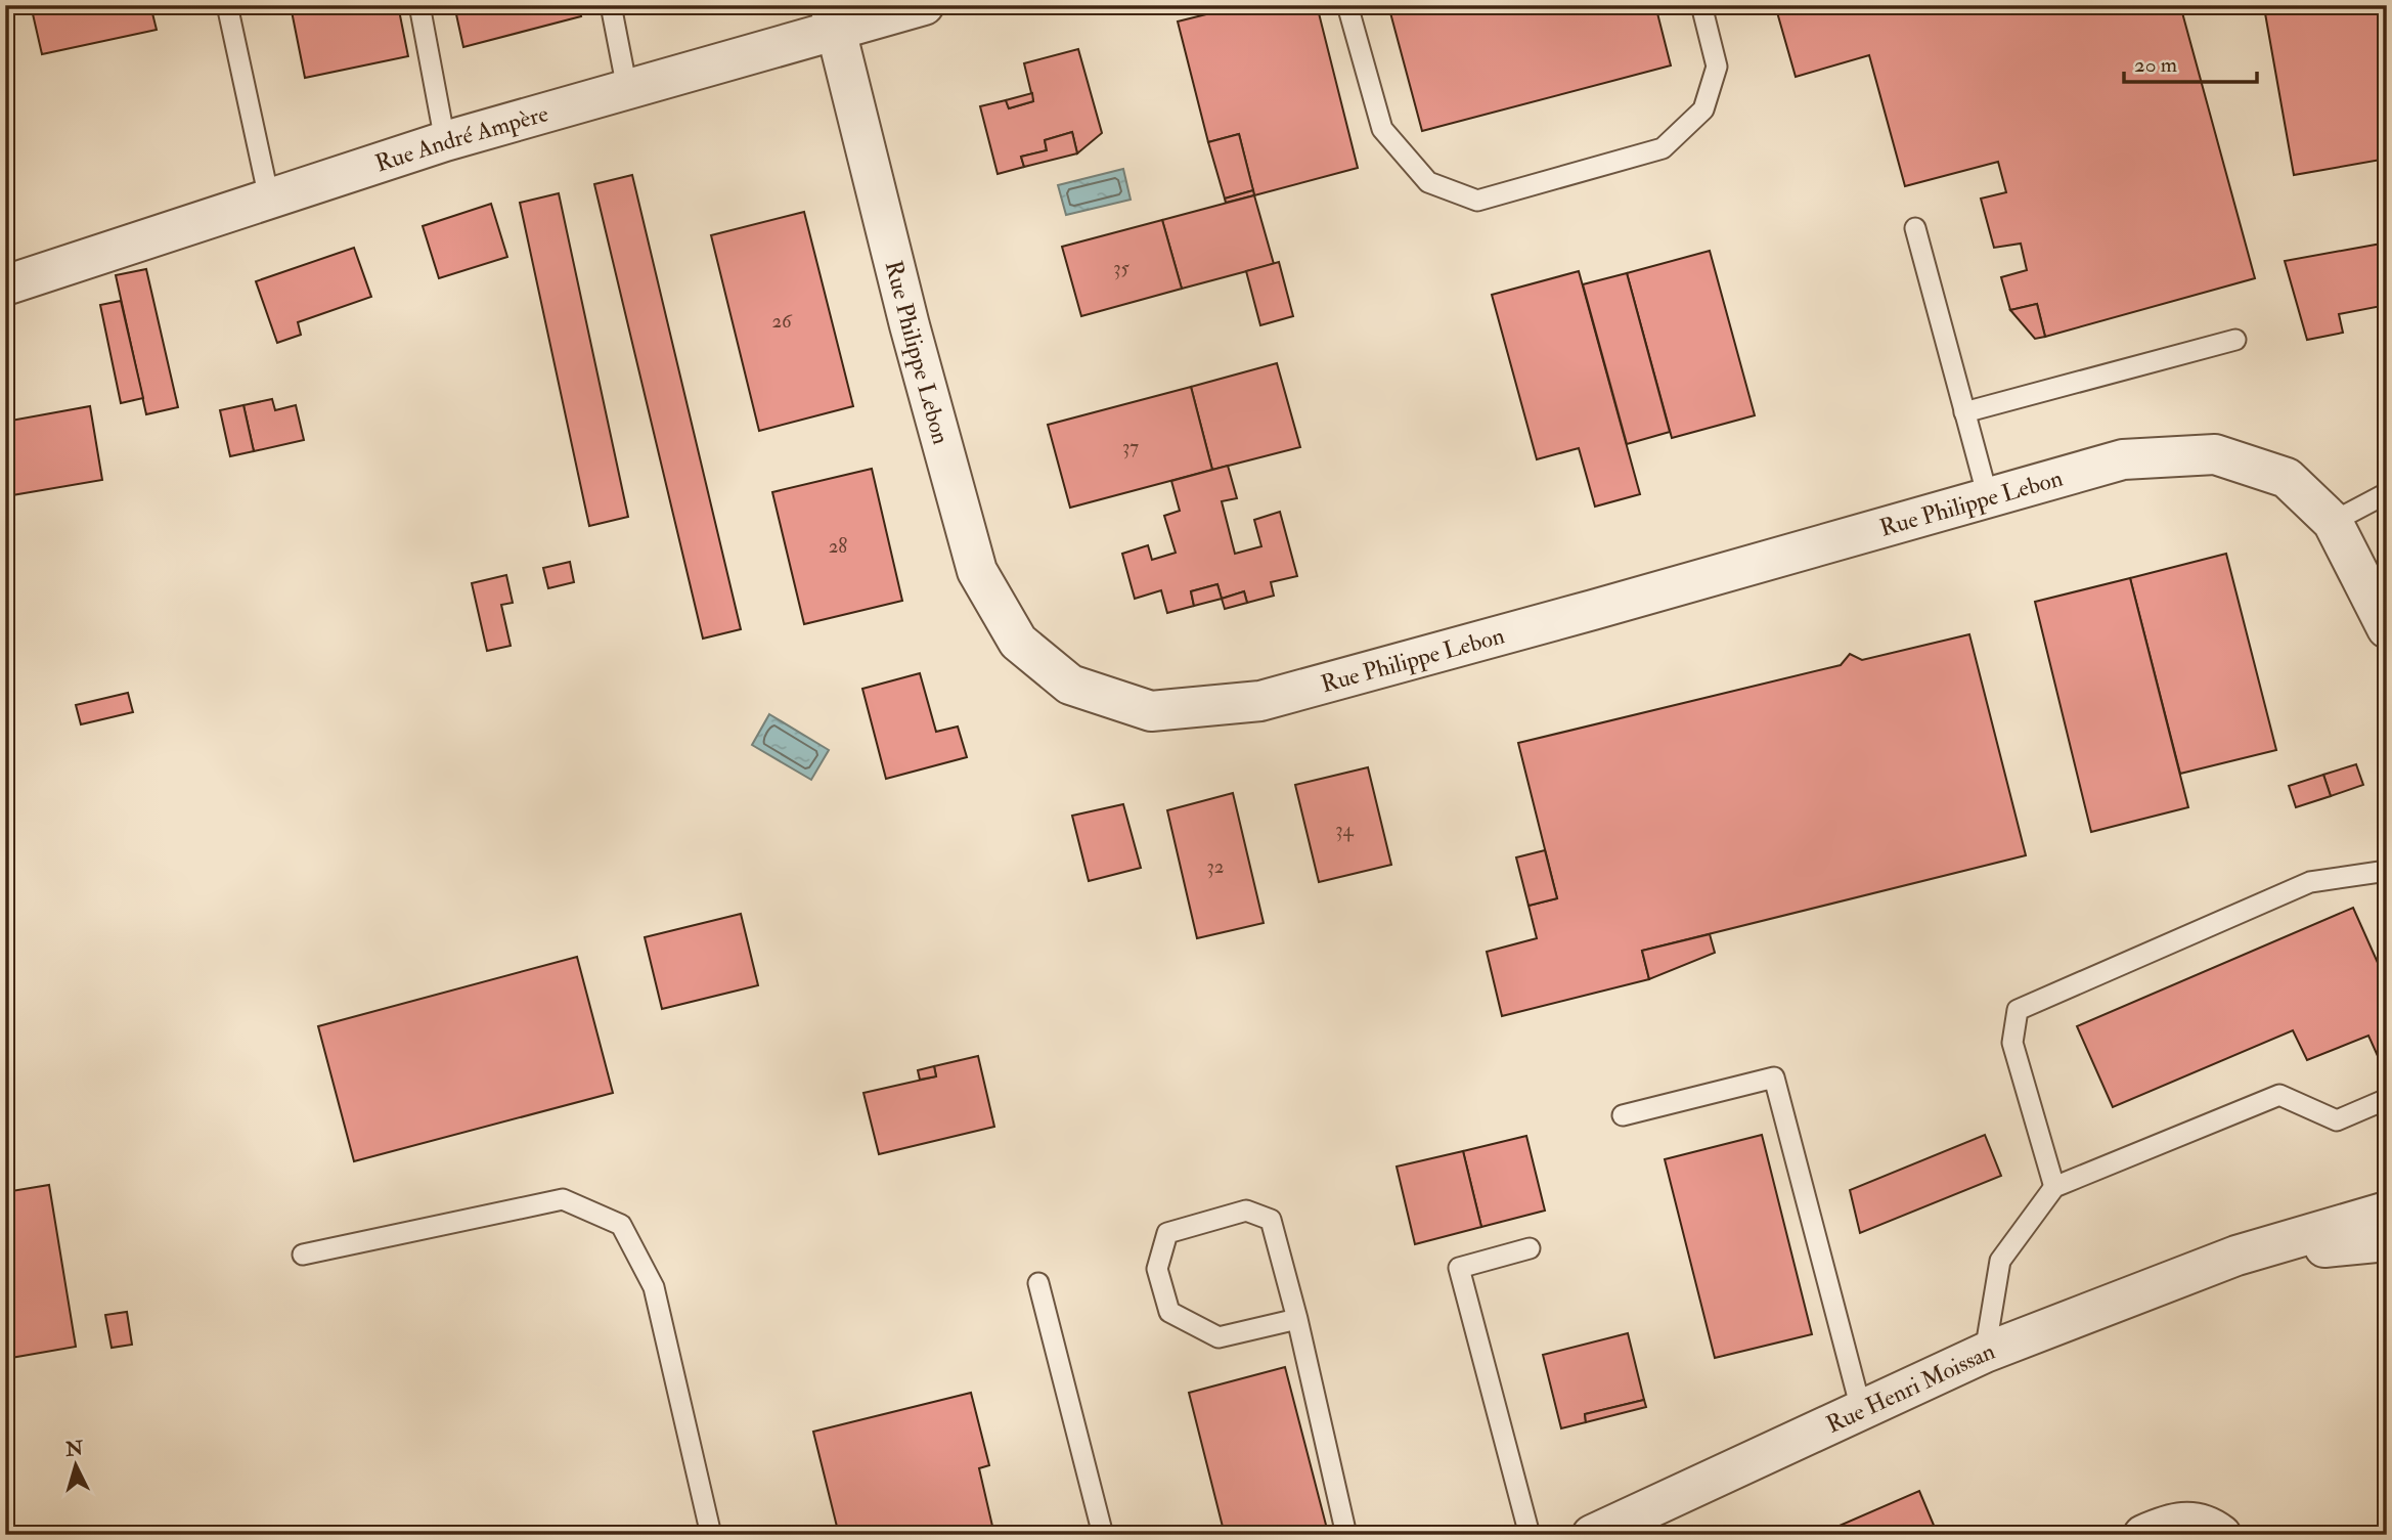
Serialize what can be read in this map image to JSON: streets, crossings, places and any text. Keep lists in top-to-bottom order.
{
  "streets": {
    "street": ["Rue André Ampère", "Rue Philippe Lebon", "Rue Henri Moissan"]
  },
  "crossings": [
    ["Rue André Ampère", "Rue Philippe Lebon"]
  ],
  "house_numbers": [
    "35",
    "26",
    "37",
    "28",
    "34",
    "32"
  ],
  "scale_bar": "20 m",
  "north": "top"
}
